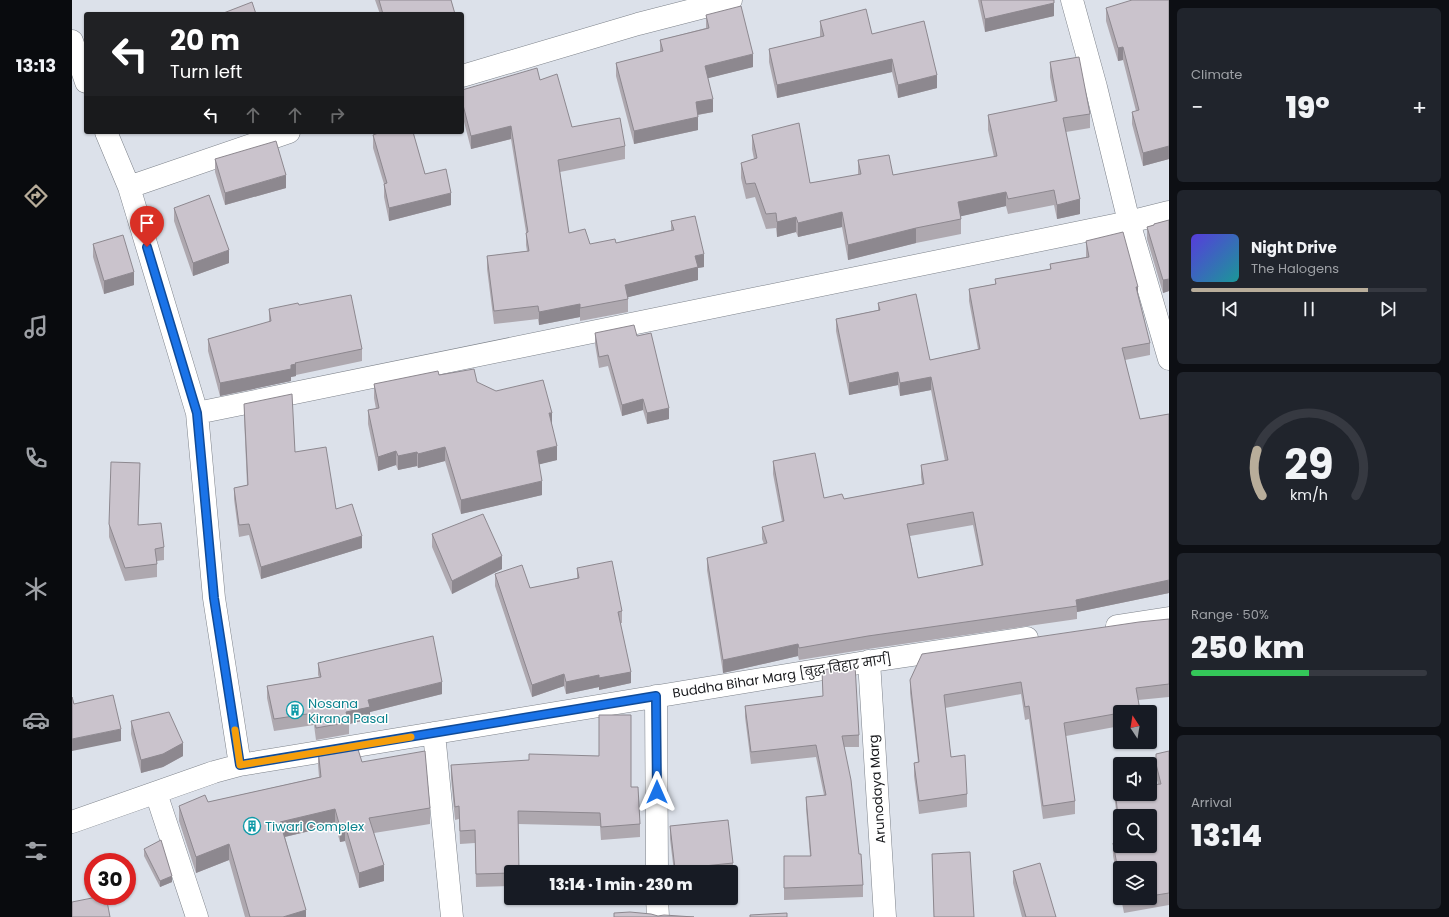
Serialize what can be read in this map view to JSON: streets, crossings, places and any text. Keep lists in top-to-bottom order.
{
  "streets": {
    "street": ["Buddha Bihar Marg [बुद्ध विहार मार्ग]", "Arunodaya Marg"]
  },
  "crossings": [
    ["Buddha Bihar Marg [बुद्ध विहार मार्ग]", "Arunodaya Marg"]
  ],
  "places": {
    "building": ["Nosana Kirana Pasal", "Tiwari Complex"]
  },
  "north": "top",
  "page": {
    "tabs": "13:13",
    "tile": [
      "Climate",
      ["Range · 50%", "250 km"],
      ["Arrival", "13:14"]
    ],
    "turn": ["20 m", "Turn left"],
    "heat": ["−", "19°", "+"],
    "song": ["Night Drive", "The Halogens"],
    "limit": "30",
    "trip": "13:14 · 1 min · 230 m",
    "gauge": ["29", "km/h"]
  }
}
